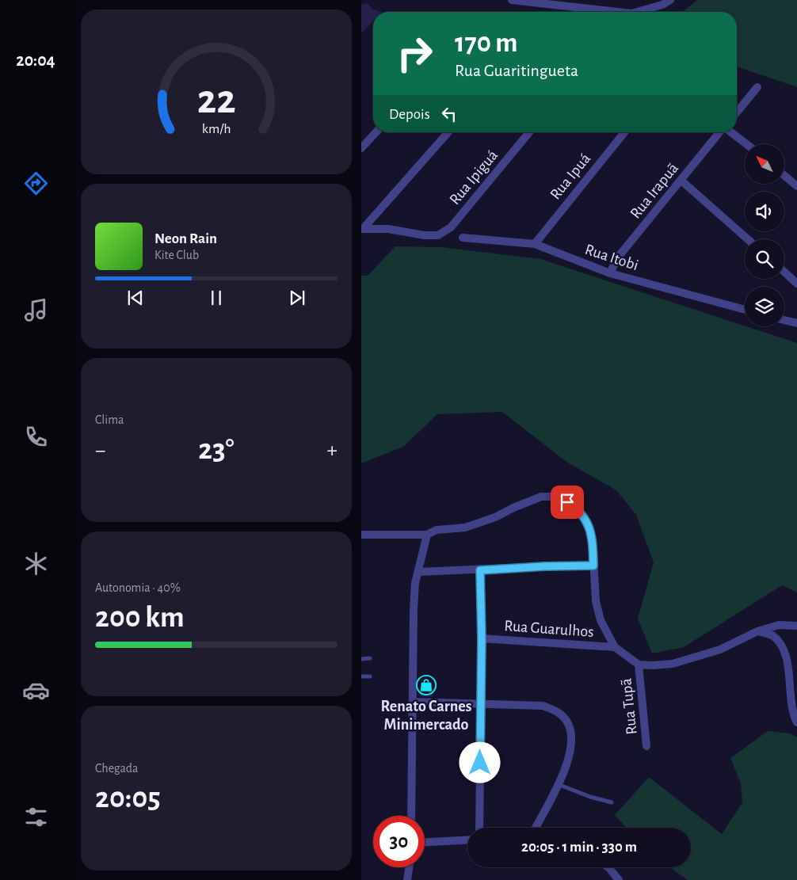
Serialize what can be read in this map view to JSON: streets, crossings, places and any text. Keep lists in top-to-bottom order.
{
  "streets": {
    "street": [
      "Rua Ipuá",
      "Rua Ipiguá",
      "Rua Irapuã",
      "Rua Itobi",
      "Rua Guarulhos",
      "Rua Tupã"
    ]
  },
  "crossings": [
    ["Rua Ipuá", "Rua Itobi"],
    ["Rua Irapuã", "Rua Itobi"]
  ],
  "places": {
    "shop": ["Renato Carnes Minimercado"]
  },
  "north": "top left",
  "page": {
    "tabs": "20:04",
    "turn": ["170 m", "Rua Guaritingueta"],
    "then": "Depois",
    "song": ["Neon Rain", "Kite Club"],
    "tile": [
      "Clima",
      ["Autonomia · 40%", "200 km"],
      ["Chegada", "20:05"]
    ],
    "heat": ["−", "23°", "+"],
    "limit": "30",
    "trip": "20:05 · 1 min · 330 m",
    "gauge": ["22", "km/h"]
  }
}
